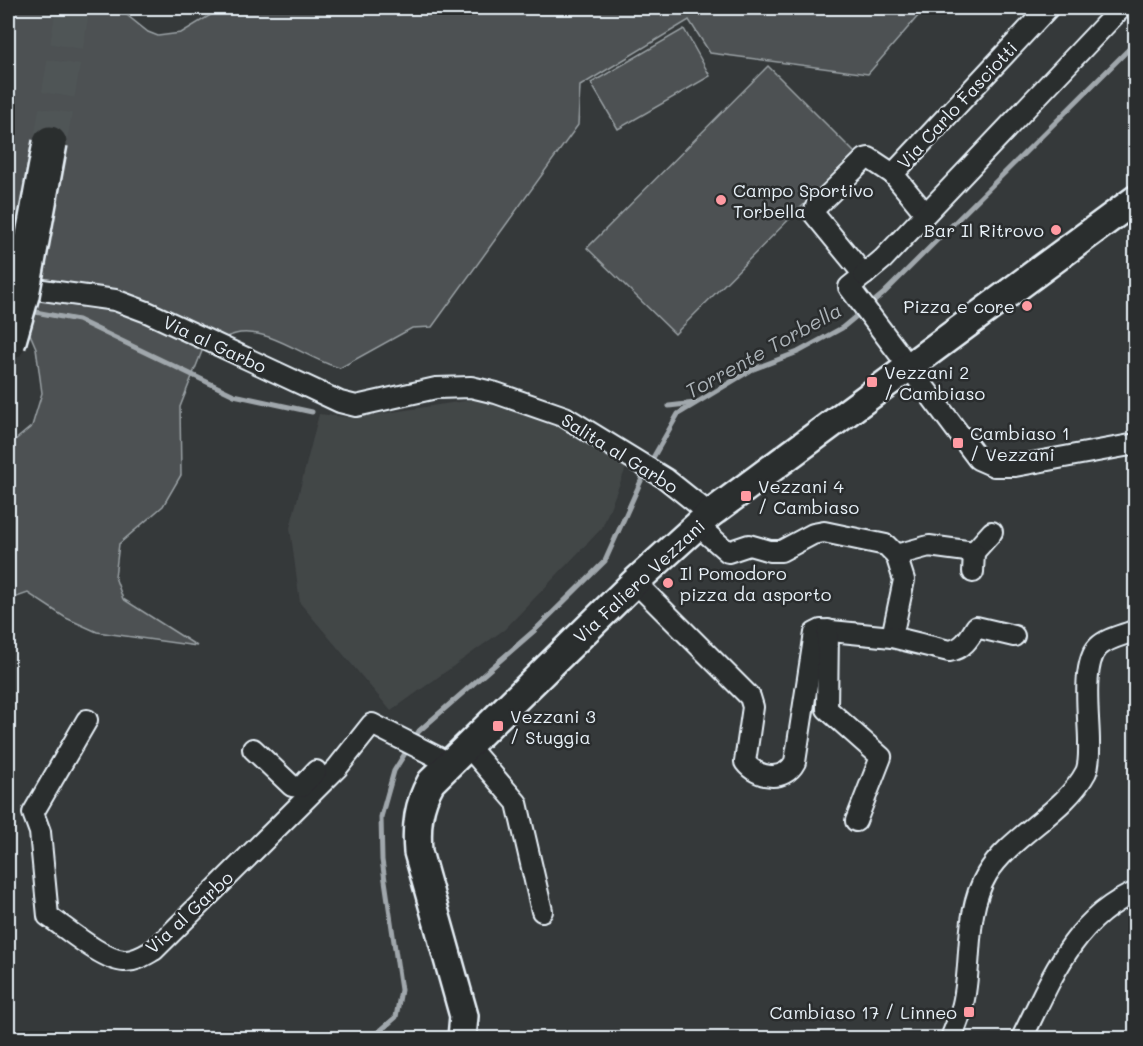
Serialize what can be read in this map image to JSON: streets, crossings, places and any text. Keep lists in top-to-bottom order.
{
  "streets": {
    "street": [
      "Via Carlo Fasciotti",
      "Via al Garbo",
      "Salita al Garbo",
      "Via Faliero Vezzani"
    ]
  },
  "crossings": [
    ["Via al Garbo", "Salita al Garbo"],
    ["Via al Garbo", "Via Faliero Vezzani"],
    ["Salita al Garbo", "Via Faliero Vezzani"]
  ],
  "water": ["Torrente Torbella"],
  "places": {
    "other": [
      "Campo Sportivo Torbella",
      "Bar Il Ritrovo",
      "Pizza e core",
      "Il Pomodoro pizza da asporto"
    ],
    "transit": [
      "Vezzani 2 / Cambiaso",
      "Cambiaso 1 / Vezzani",
      "Vezzani 4 / Cambiaso",
      "Vezzani 3 / Stuggia",
      "Cambiaso 17 / Linneo"
    ]
  }
}
